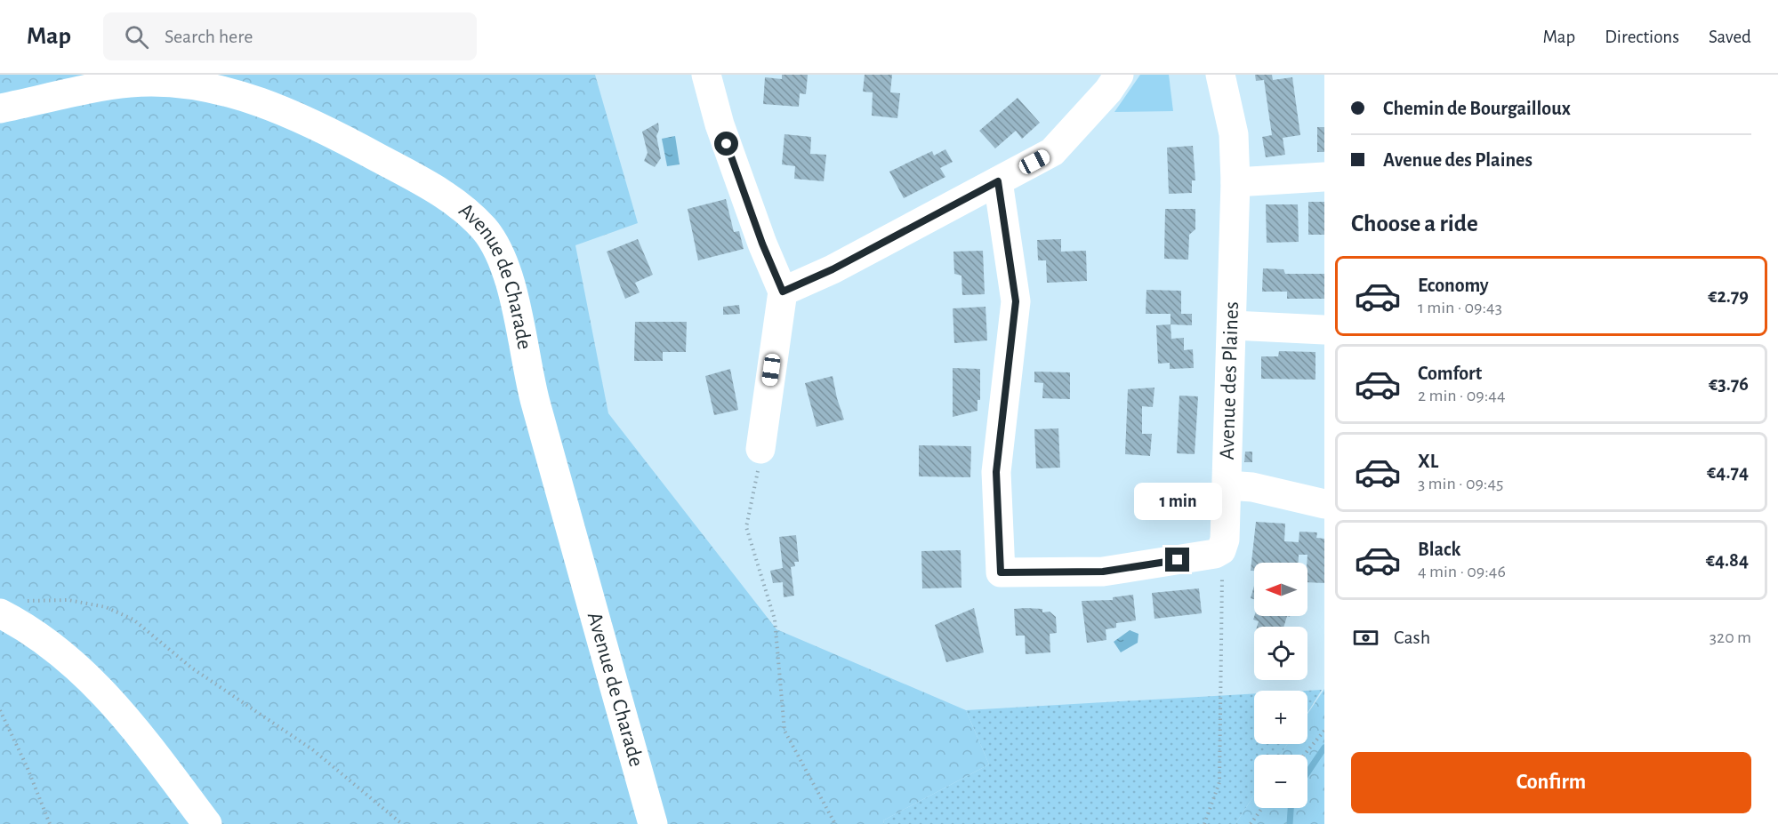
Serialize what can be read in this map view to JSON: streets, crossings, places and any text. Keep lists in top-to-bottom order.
{
  "streets": {
    "street": ["Avenue de Charade", "Avenue des Plaines"]
  },
  "north": "left",
  "page": {
    "header": "Map",
    "search": "Search here",
    "nav": ["Map", "Directions", "Saved"],
    "banner": ["Chemin de Bourgailloux", "Avenue des Plaines"],
    "heading": "Choose a ride",
    "list": [
      {
        "name": "Economy",
        "note": "1 min · 09:43",
        "value": "€2.79"
      },
      {
        "name": "Comfort",
        "note": "2 min · 09:44",
        "value": "€3.76"
      },
      {
        "name": "XL",
        "note": "3 min · 09:45",
        "value": "€4.74"
      },
      {
        "name": "Black",
        "note": "4 min · 09:46",
        "value": "€4.84"
      }
    ],
    "bubble": "1 min",
    "map_buttons": ["+", "−"],
    "pay": ["Cash", "320 m"],
    "buttons": "Confirm"
  }
}
